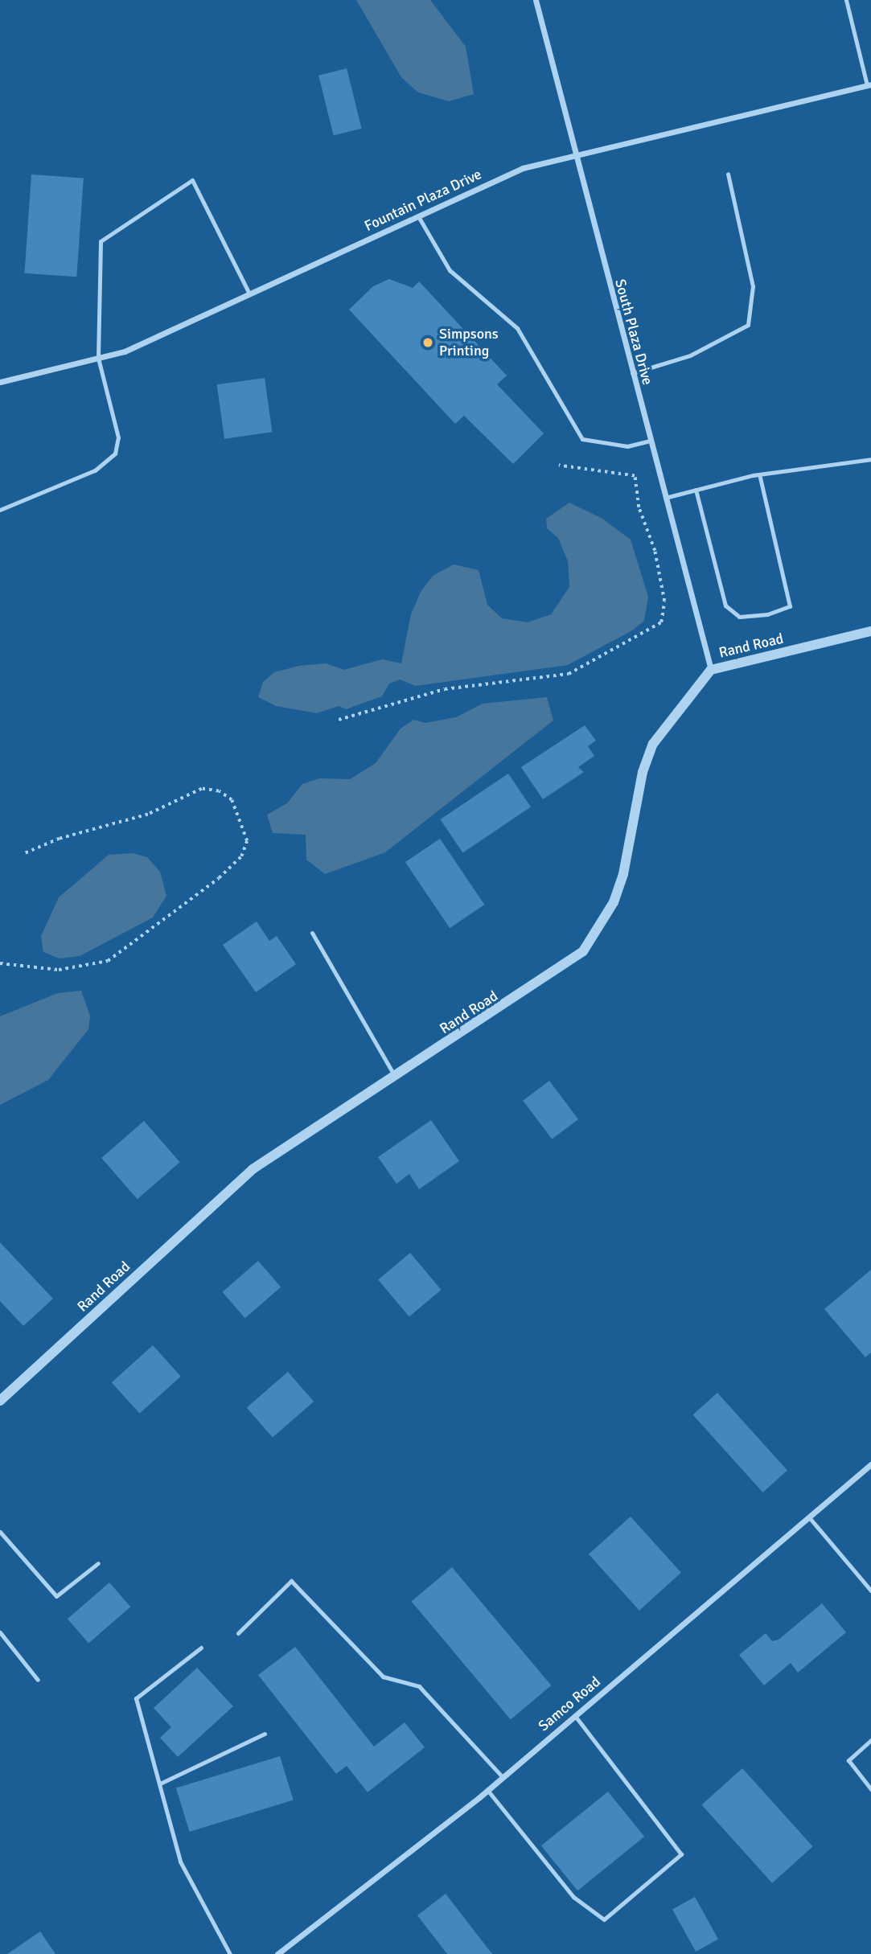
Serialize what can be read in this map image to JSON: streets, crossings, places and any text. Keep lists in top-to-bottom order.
{
  "streets": {
    "street": [
      "Fountain Plaza Drive",
      "South Plaza Drive",
      "Rand Road",
      "Samco Road"
    ]
  },
  "crossings": [
    ["Fountain Plaza Drive", "South Plaza Drive"],
    ["South Plaza Drive", "Rand Road"]
  ],
  "places": ["Simpsons Printing"]
}
